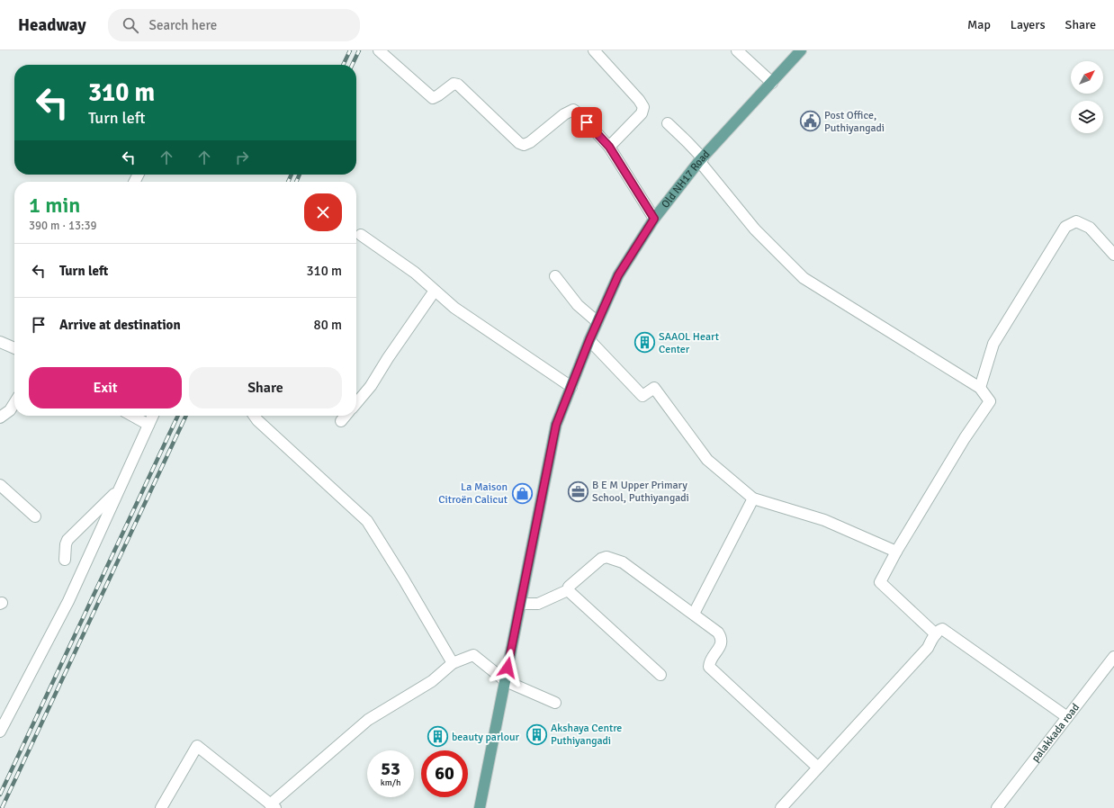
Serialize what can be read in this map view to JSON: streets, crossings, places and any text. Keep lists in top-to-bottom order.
{
  "streets": {
    "main road": ["Old NH17 Road"],
    "street": ["palakkada road"]
  },
  "places": {
    "public building": ["Post Office, Puthiyangadi"],
    "building": ["SAAOL Heart Center", "Akshaya Centre Puthiyangadi", "beauty parlour"],
    "office": ["B E M Upper Primary School, Puthiyangadi"],
    "shop": ["La Maison Citroën Calicut"]
  },
  "north": "top right",
  "page": {
    "header": "Headway",
    "search": "Search here",
    "nav": ["Map", "Layers", "Share"],
    "turn": ["310 m", "Turn left"],
    "heading": ["1 min", "390 m · 13:39"],
    "list": [
      {
        "name": "Turn left",
        "value": "310 m"
      },
      {
        "name": "Arrive at destination",
        "value": "80 m"
      }
    ],
    "buttons": ["Exit", "Share"],
    "speed": "53 km/h",
    "limit": "60"
  }
}
